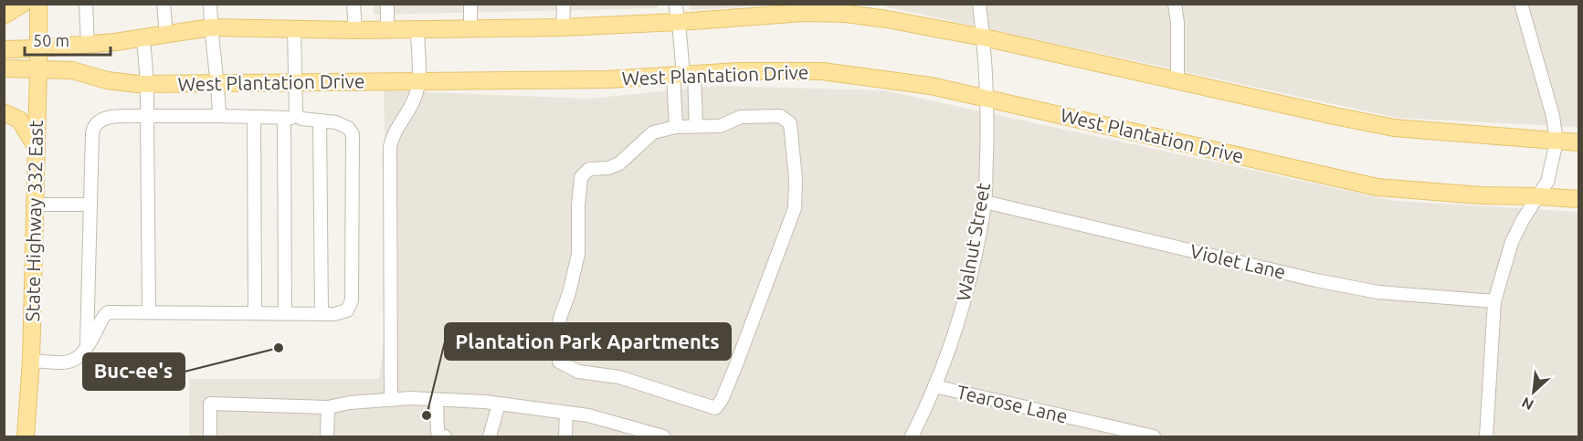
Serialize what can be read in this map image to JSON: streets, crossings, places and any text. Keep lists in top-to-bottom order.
{
  "streets": {
    "main road": ["West Plantation Drive", "State Highway 332 East"],
    "street": ["Walnut Street", "Violet Lane", "Tearose Lane"]
  },
  "crossings": [
    ["West Plantation Drive", "State Highway 332 East"],
    ["West Plantation Drive", "Walnut Street"],
    ["Walnut Street", "Violet Lane"],
    ["Walnut Street", "Tearose Lane"]
  ],
  "places": ["Buc-ee's", "Plantation Park Apartments"],
  "scale_bar": "50 m",
  "north": "bottom left"
}
